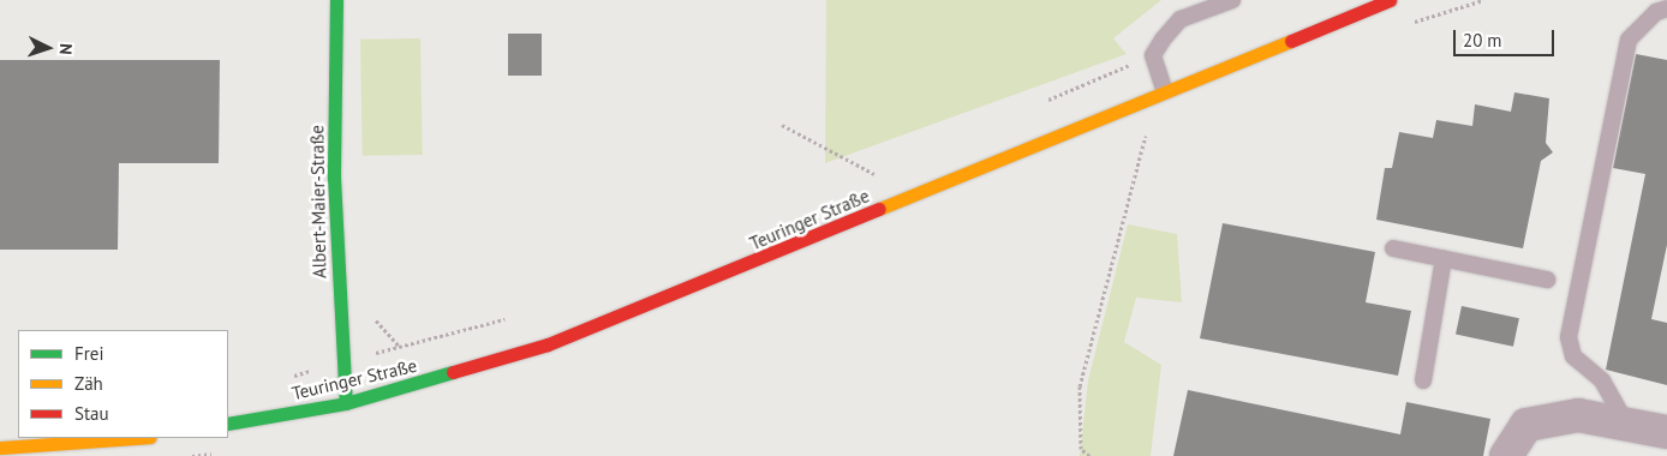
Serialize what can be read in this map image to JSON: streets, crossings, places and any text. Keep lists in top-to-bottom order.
{
  "streets": {
    "street": ["Albert-Maier-Straße", "Teuringer Straße"]
  },
  "crossings": [
    ["Albert-Maier-Straße", "Teuringer Straße"]
  ],
  "legend": ["Frei", "Zäh", "Stau"],
  "scale_bar": "20 m",
  "north": "right"
}
